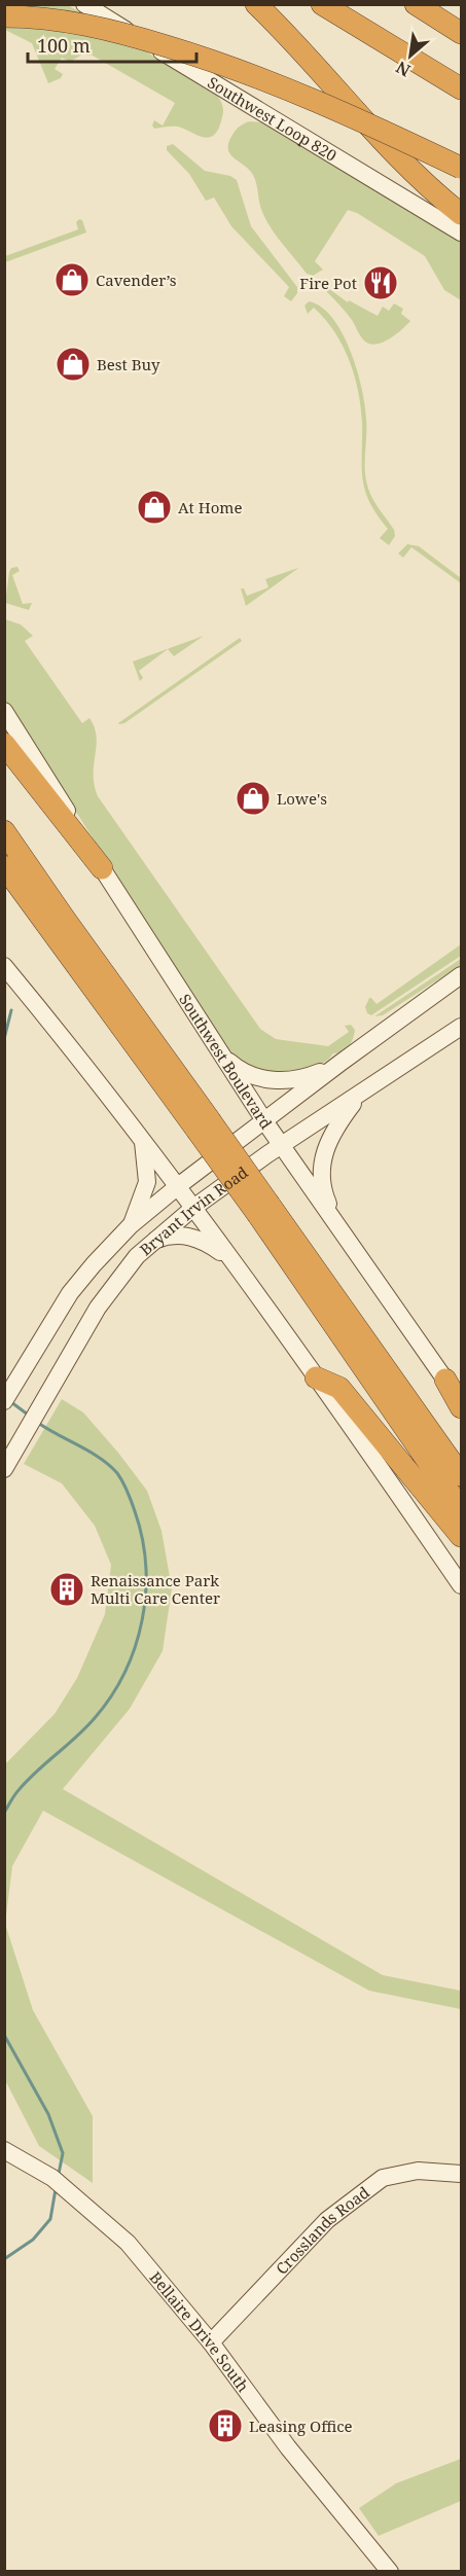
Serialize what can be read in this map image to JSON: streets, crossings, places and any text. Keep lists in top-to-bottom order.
{
  "streets": {
    "main road": [
      "Southwest Loop 820",
      "Southwest Boulevard",
      "Bryant Irvin Road",
      "Crosslands Road",
      "Bellaire Drive South"
    ]
  },
  "crossings": [
    ["Southwest Boulevard", "Bryant Irvin Road"],
    ["Crosslands Road", "Bellaire Drive South"]
  ],
  "places": {
    "shop": [
      "Cavender’s",
      "Best Buy",
      "At Home",
      "Lowe's"
    ],
    "restaurant": ["Fire Pot"],
    "building": ["Renaissance Park Multi Care Center", "Leasing Office"]
  },
  "scale_bar": "100 m",
  "north": "bottom left"
}
